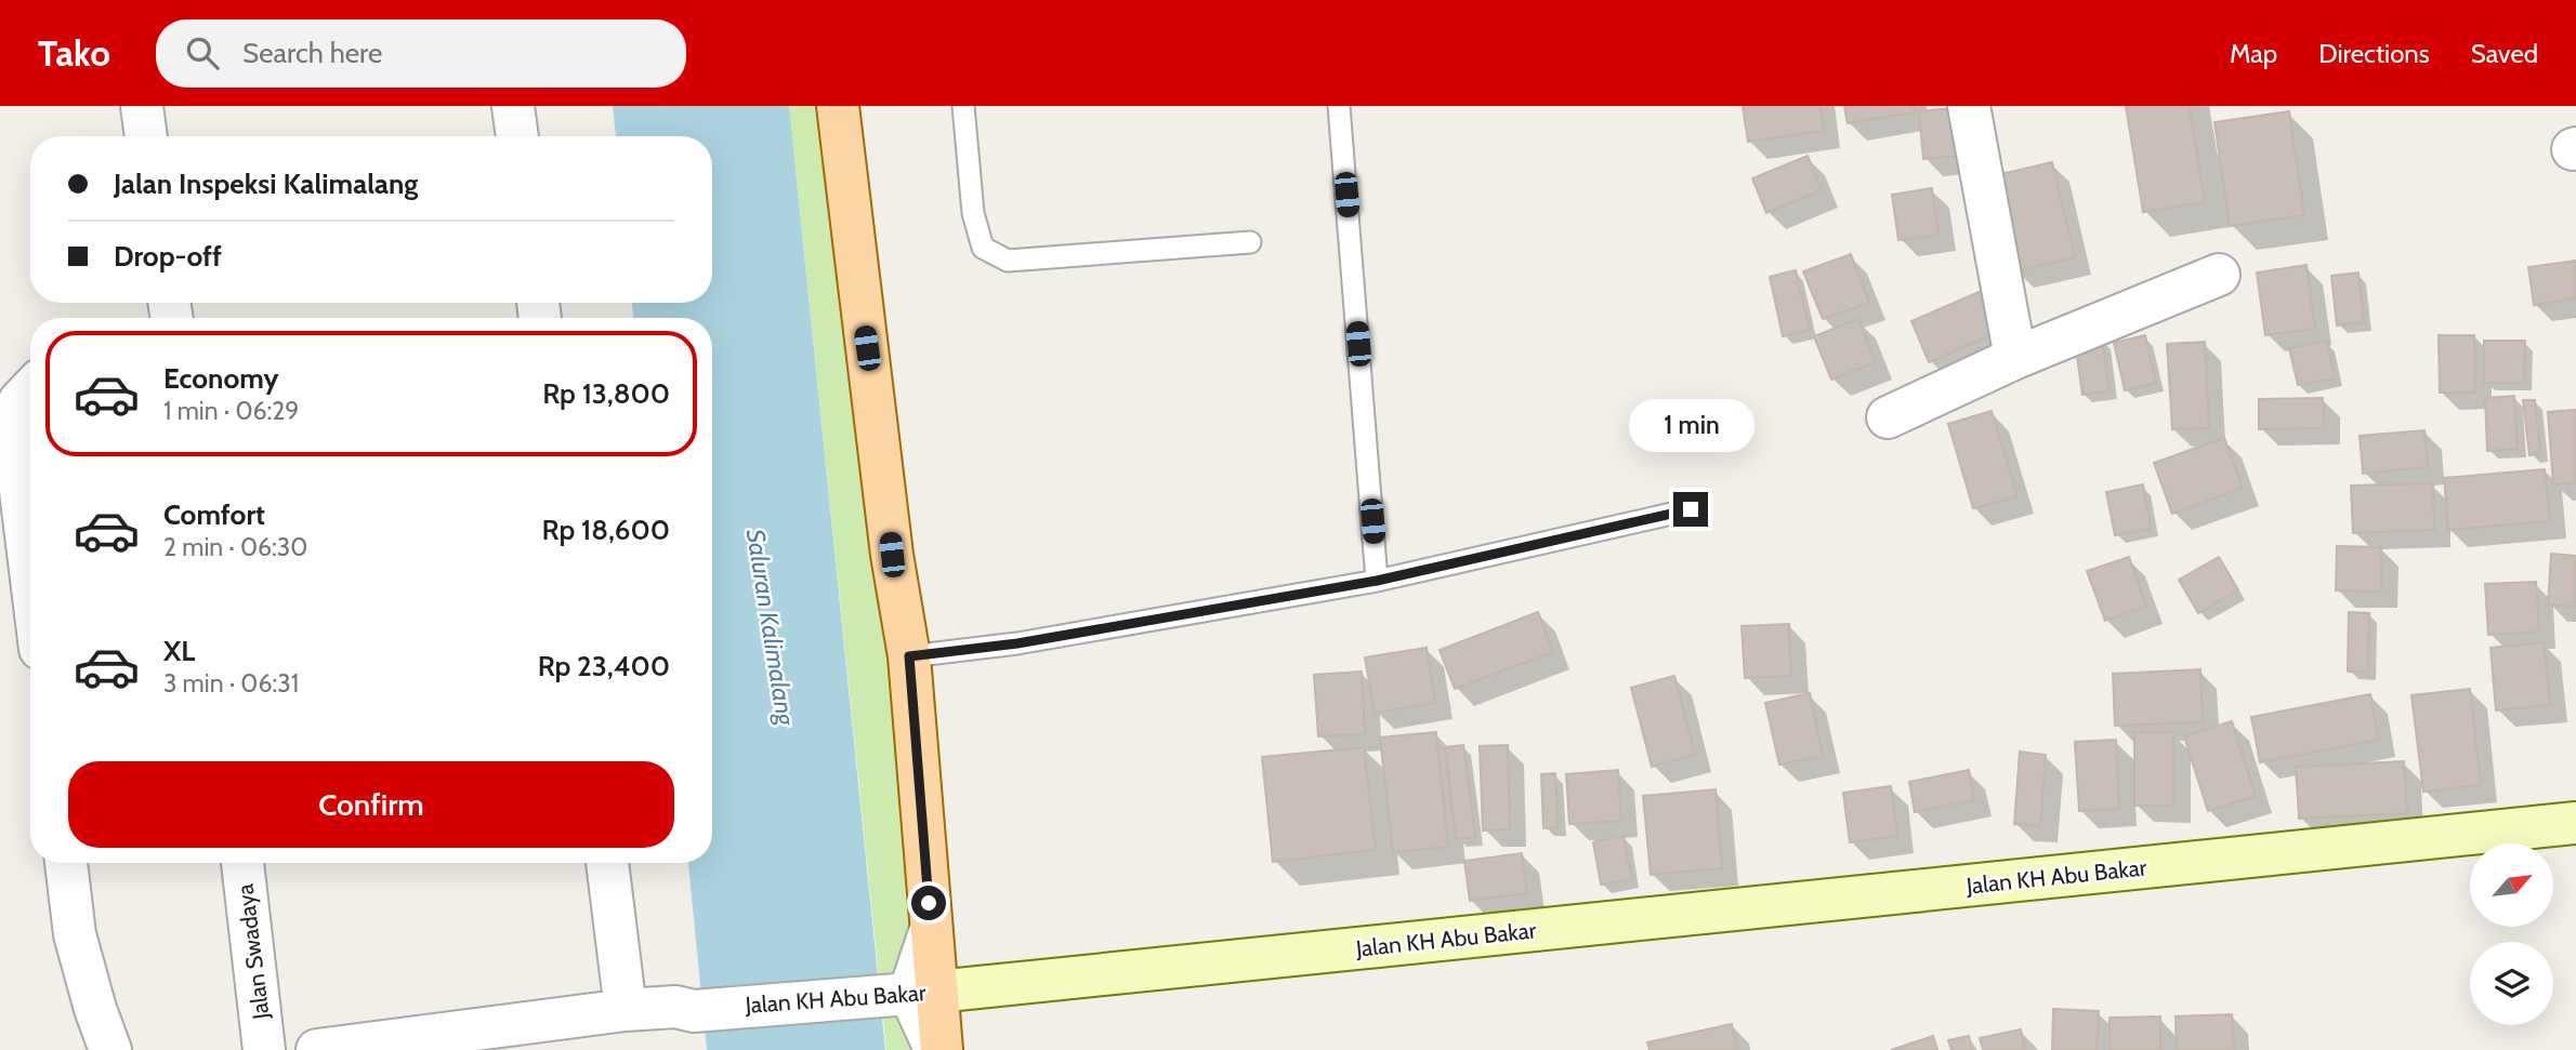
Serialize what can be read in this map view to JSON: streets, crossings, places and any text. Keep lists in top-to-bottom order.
{
  "streets": {
    "street": ["Jalan KH Abu Bakar", "Jalan Swadaya"]
  },
  "water": ["Saluran Kalimalang"],
  "north": "top right",
  "page": {
    "header": "Tako",
    "search": "Search here",
    "nav": ["Map", "Directions", "Saved"],
    "banner": ["Jalan Inspeksi Kalimalang", "Drop-off"],
    "list": [
      {
        "name": "Economy",
        "note": "1 min · 06:29",
        "value": "Rp 13,800"
      },
      {
        "name": "Comfort",
        "note": "2 min · 06:30",
        "value": "Rp 18,600"
      },
      {
        "name": "XL",
        "note": "3 min · 06:31",
        "value": "Rp 23,400"
      }
    ],
    "bubble": "1 min",
    "buttons": "Confirm"
  }
}
